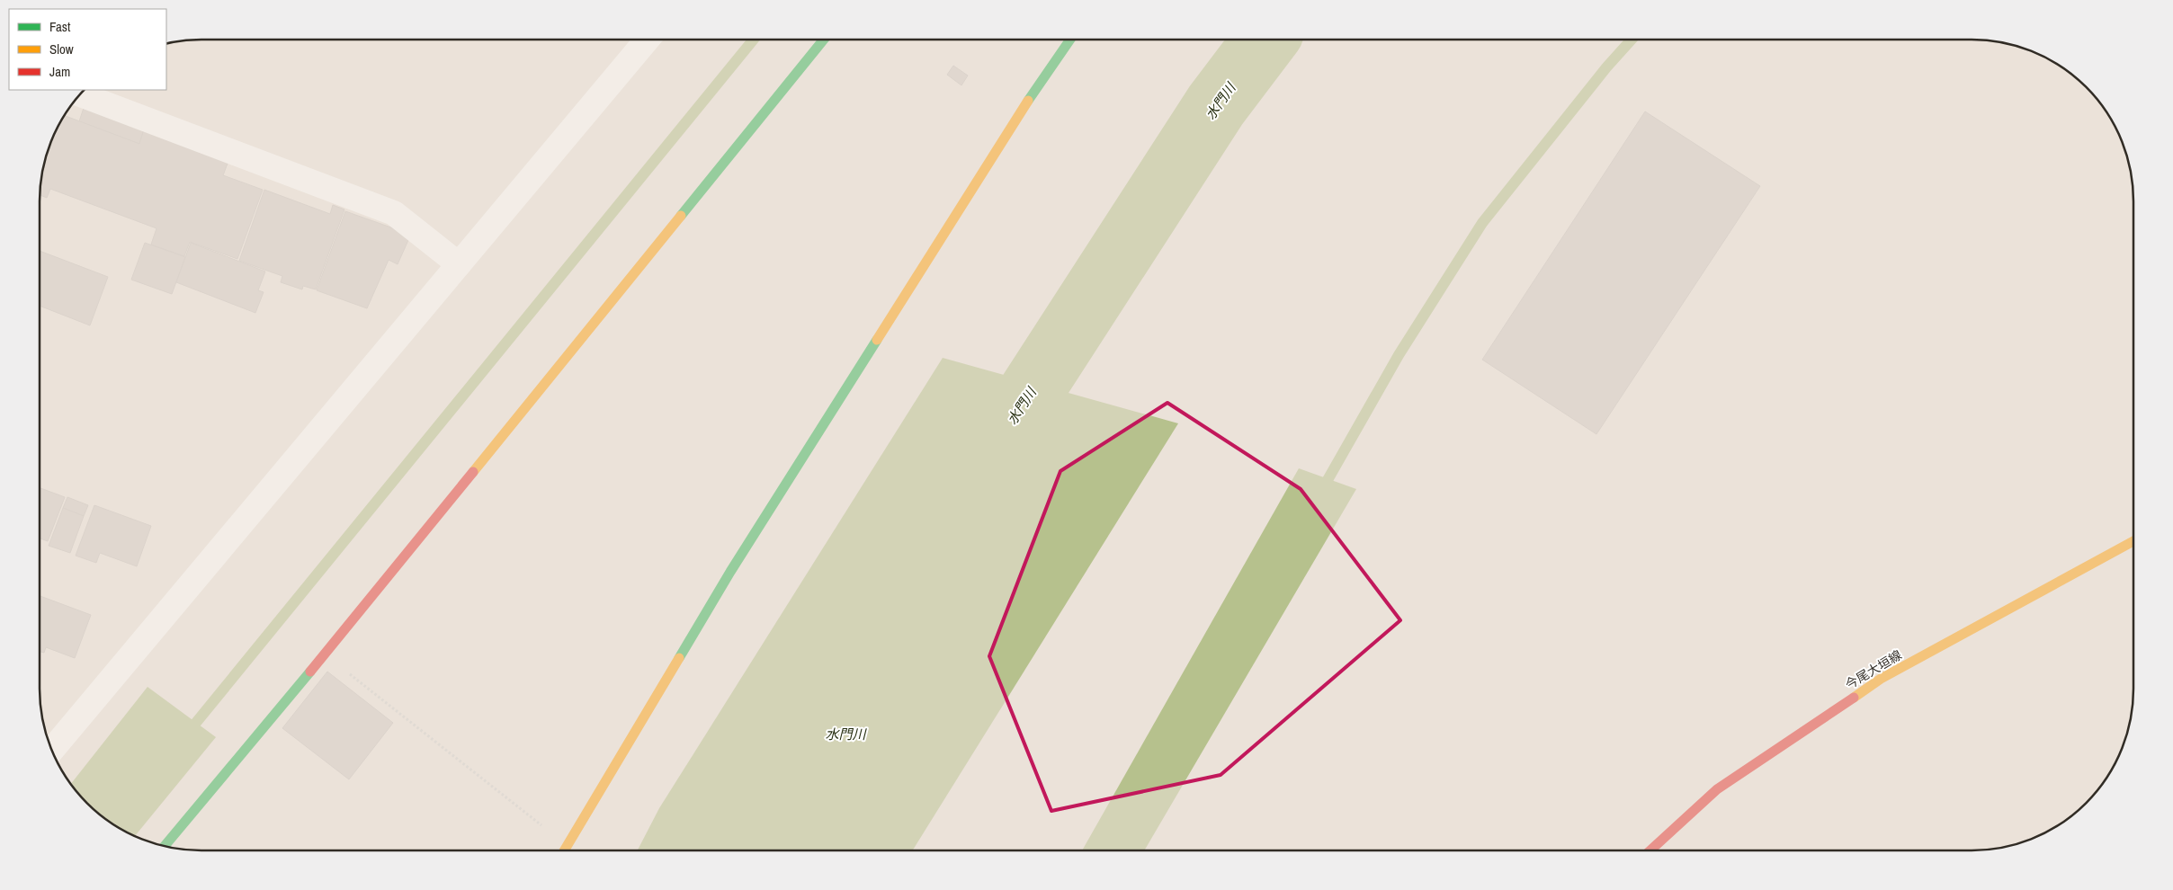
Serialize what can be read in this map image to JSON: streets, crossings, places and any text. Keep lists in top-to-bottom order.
{
  "streets": {
    "street": ["今尾大垣線"]
  },
  "water": ["水門川"],
  "legend": ["Fast", "Slow", "Jam"]
}
